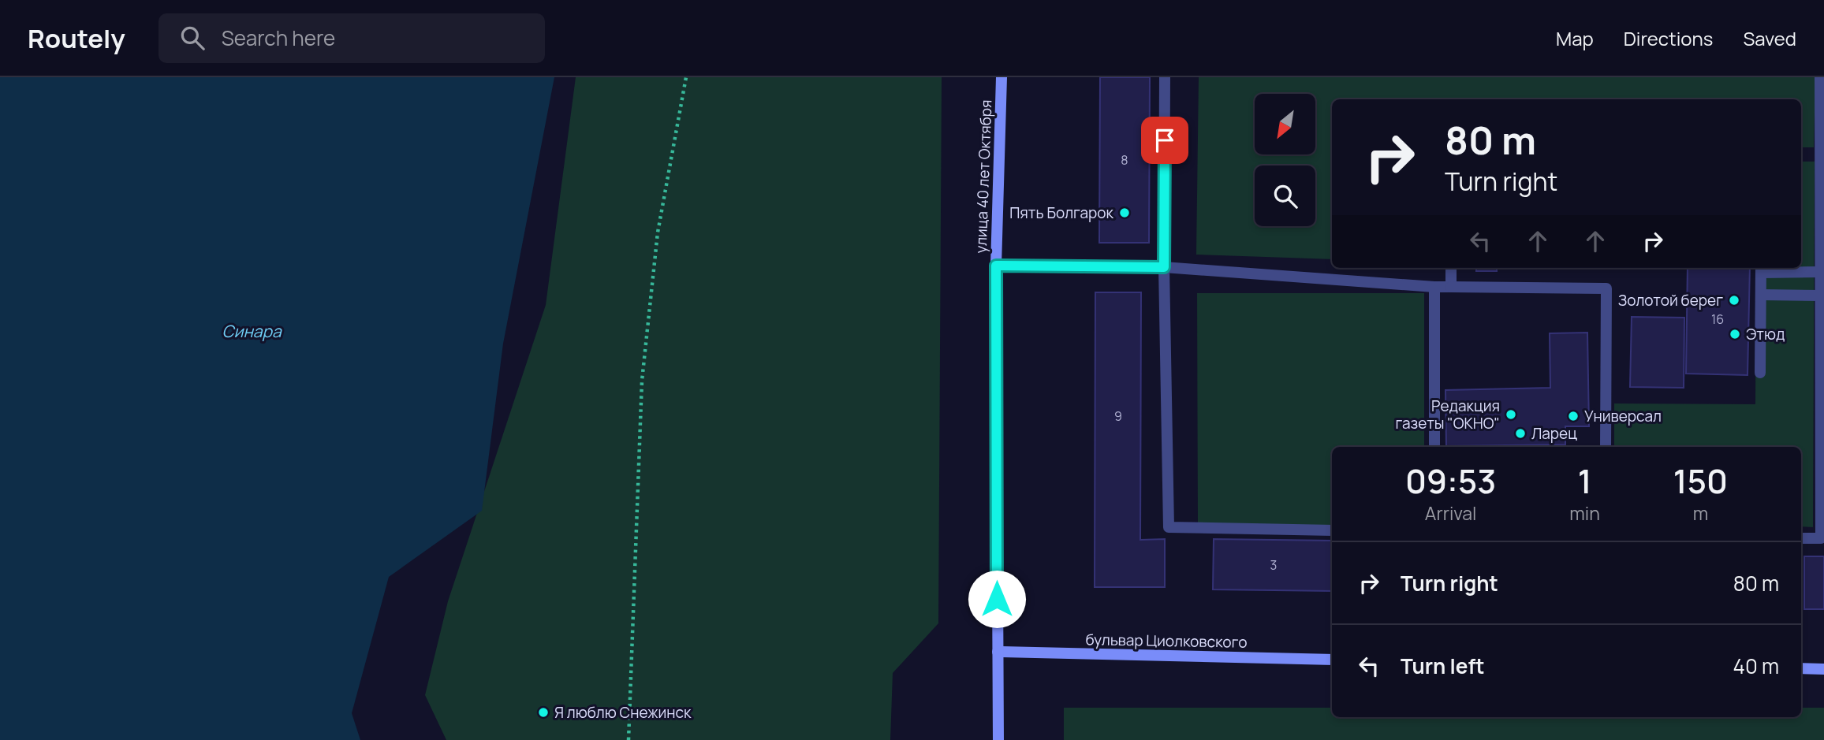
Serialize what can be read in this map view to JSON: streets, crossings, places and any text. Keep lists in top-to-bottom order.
{
  "streets": {
    "street": ["улица 40 лет Октября", "бульвар Циолковского"]
  },
  "crossings": [
    ["улица 40 лет Октября", "бульвар Циолковского"]
  ],
  "water": ["Синара"],
  "places": [
    "Пять Болгарок",
    "Золотой берег",
    "Этюд",
    "Редакция газеты \"ОКНО\"",
    "Универсал",
    "Ларец",
    "Я люблю Снежинск"
  ],
  "house_numbers": [
    "8",
    "16",
    "9",
    "3"
  ],
  "north": "bottom left",
  "page": {
    "header": "Routely",
    "search": "Search here",
    "nav": ["Map", "Directions", "Saved"],
    "turn": ["80 m", "Turn right"],
    "eta": [
      "09:53",
      "Arrival",
      "1",
      "min",
      "150",
      "m"
    ],
    "list": [
      {
        "name": "Turn right",
        "value": "80 m"
      },
      {
        "name": "Turn left",
        "value": "40 m"
      }
    ]
  }
}
